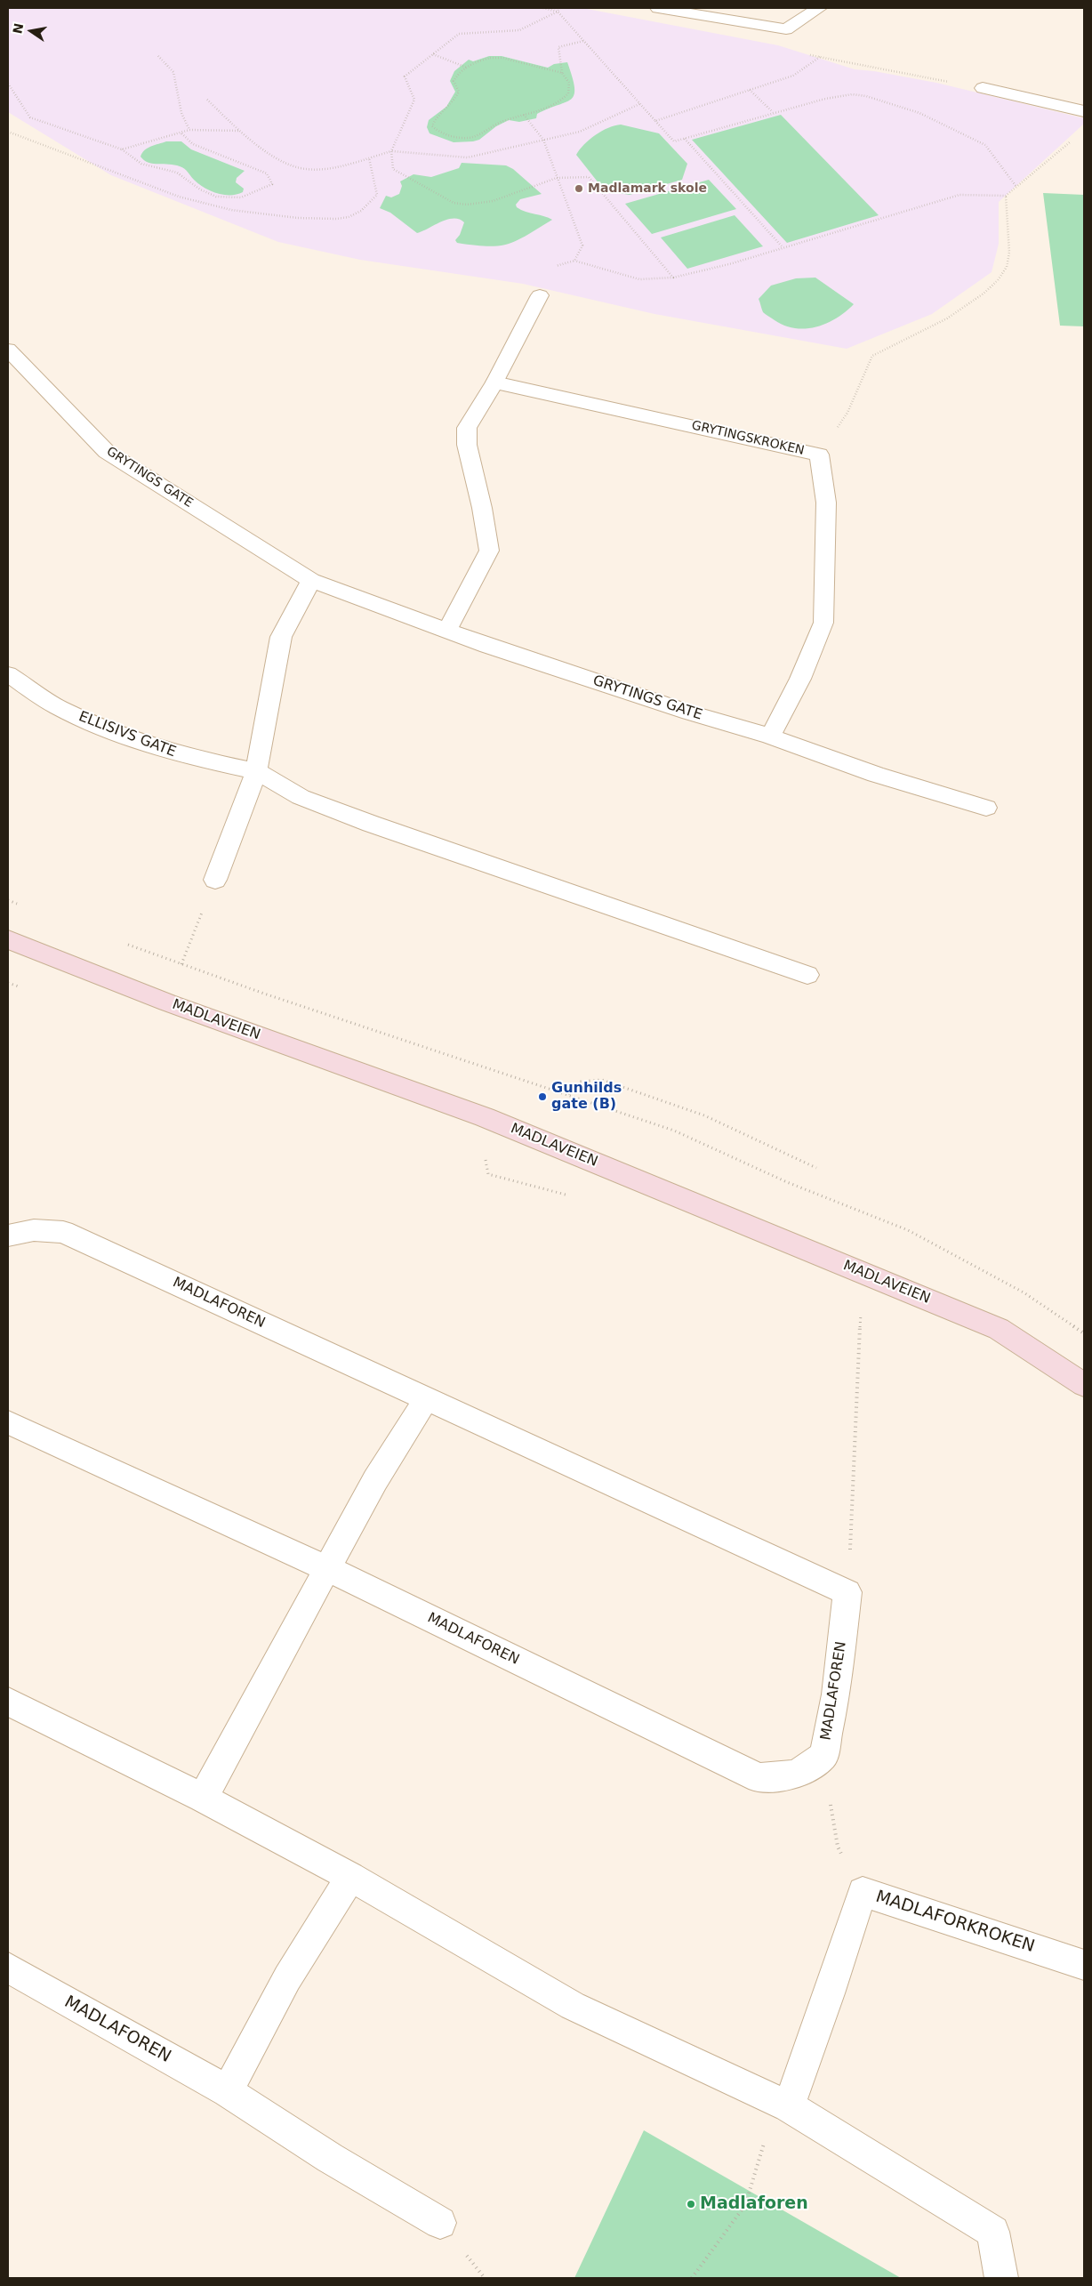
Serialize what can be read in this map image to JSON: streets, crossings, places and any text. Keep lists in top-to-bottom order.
{
  "streets": {
    "main road": ["MADLAVEIEN"],
    "street": [
      "GRYTINGSKROKEN",
      "GRYTINGS GATE",
      "ELLISIVS GATE",
      "MADLAFOREN",
      "MADLAFORKROKEN"
    ]
  },
  "crossings": [
    ["GRYTINGSKROKEN", "GRYTINGS GATE"]
  ],
  "places": ["Madlamark skole", "Gunhilds gate (B)", "Madlaforen"],
  "north": "left"
}
